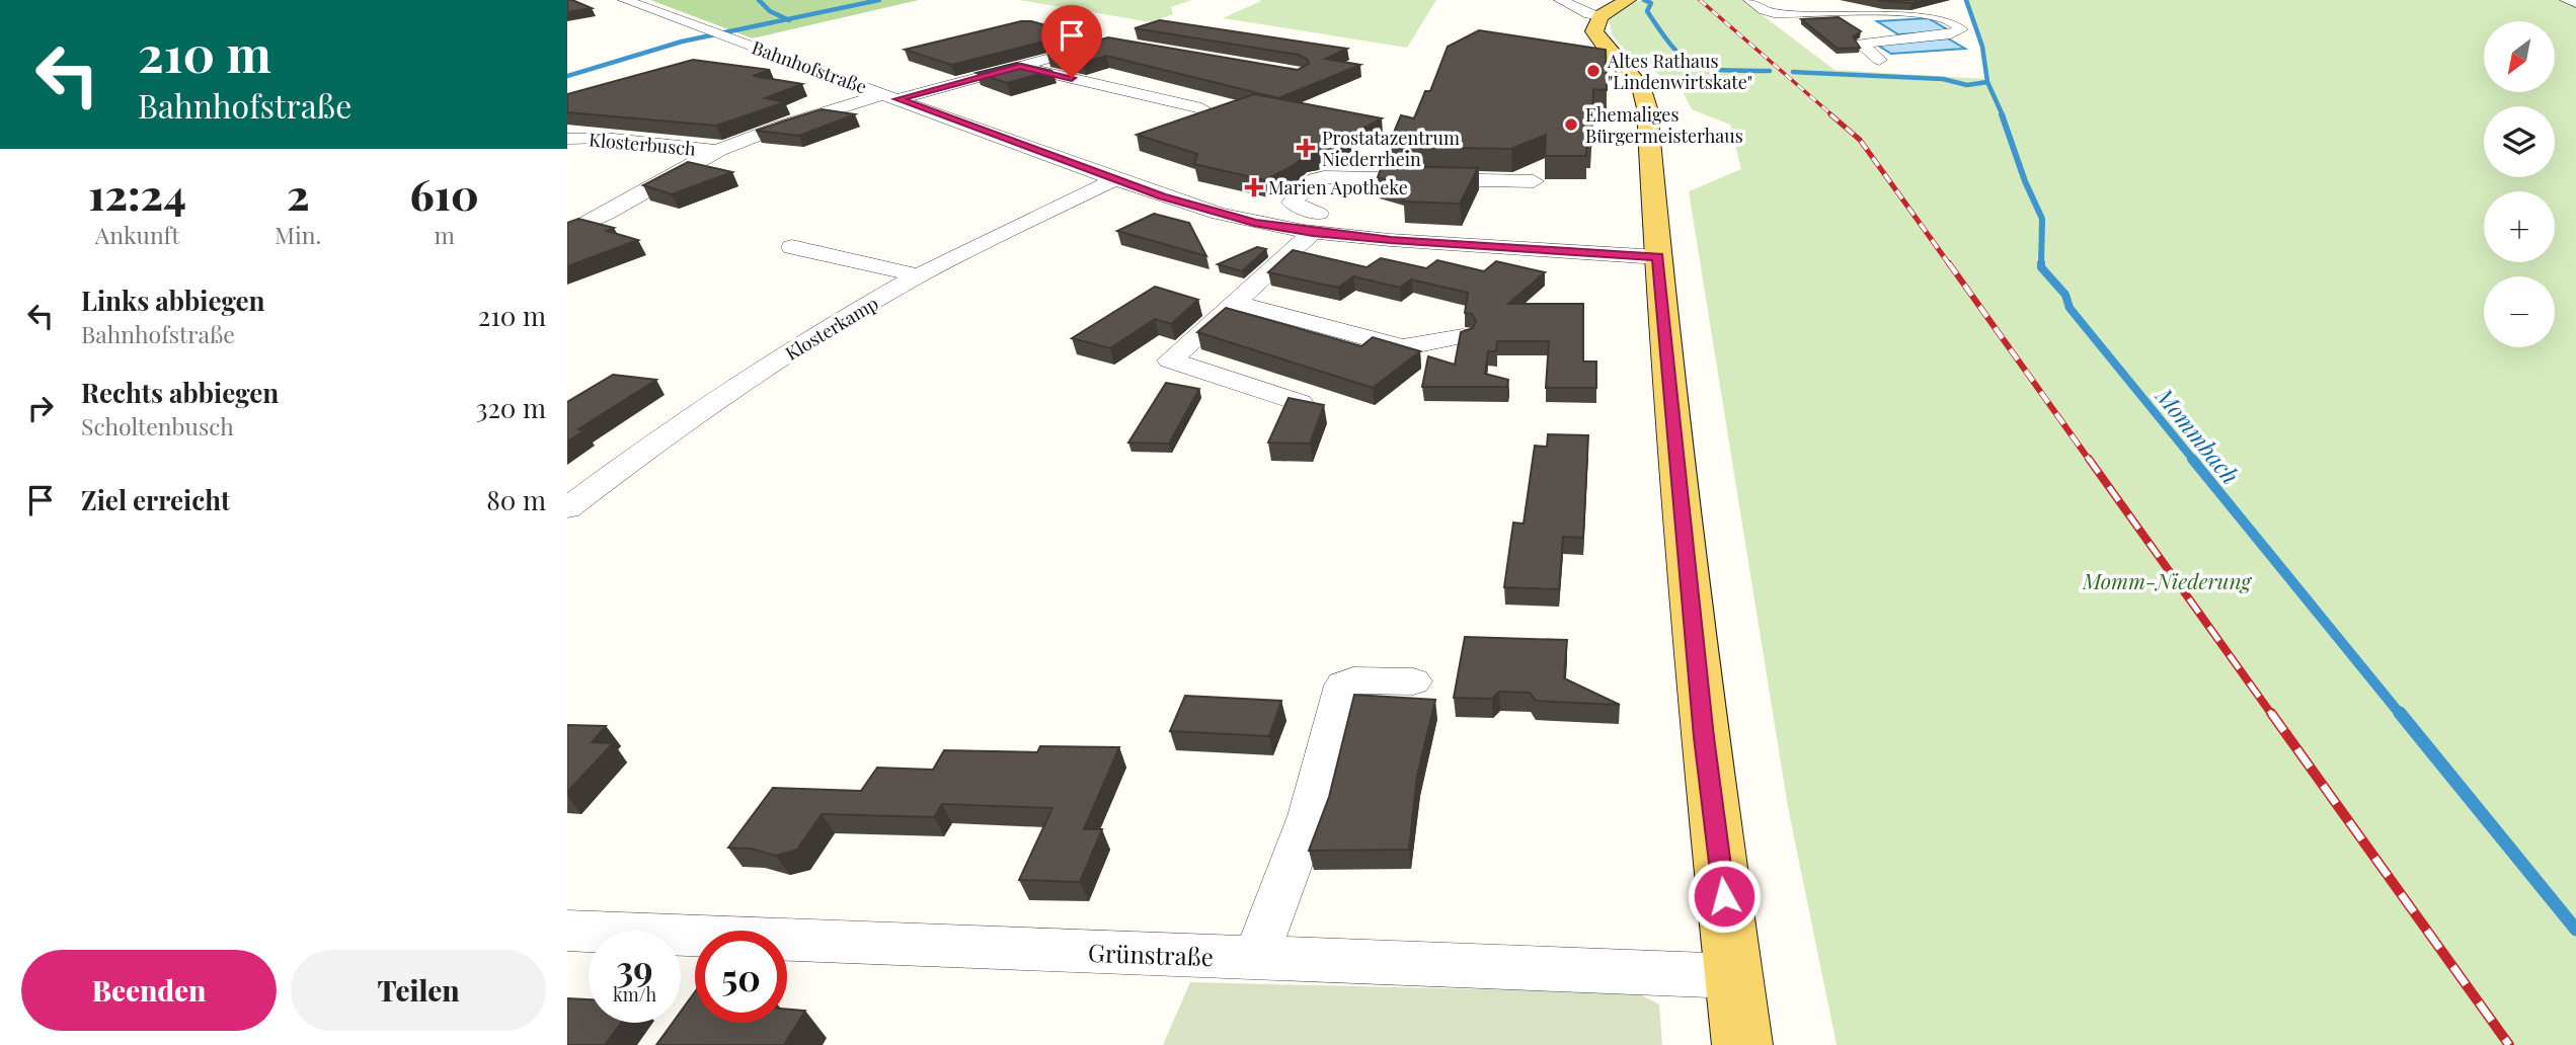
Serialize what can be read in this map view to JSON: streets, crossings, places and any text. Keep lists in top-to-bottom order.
{
  "streets": {
    "street": [
      "Bahnhofstraße",
      "Klosterbusch",
      "Klosterkamp",
      "Grünstraße"
    ]
  },
  "crossings": [
    ["Bahnhofstraße", "Klosterkamp"]
  ],
  "water": ["Mommbach"],
  "parks": ["Momm-Niederung"],
  "places": {
    "other": ["Altes Rathaus \"Lindenwirtskate\"", "Ehemaliges Bürgermeisterhaus"],
    "health": ["Prostatazentrum Niederrhein", "Marien Apotheke"]
  },
  "north": "bottom left",
  "page": {
    "turn": ["210 m", "Bahnhofstraße"],
    "map_buttons": ["+", "−"],
    "eta": [
      "12:24",
      "Ankunft",
      "2",
      "Min.",
      "610",
      "m"
    ],
    "list": [
      {
        "name": "Links abbiegen",
        "note": "Bahnhofstraße",
        "value": "210 m"
      },
      {
        "name": "Rechts abbiegen",
        "note": "Scholtenbusch",
        "value": "320 m"
      },
      {
        "name": "Ziel erreicht",
        "value": "80 m"
      }
    ],
    "speed": "39 km/h",
    "limit": "50",
    "buttons": ["Beenden", "Teilen"]
  }
}
